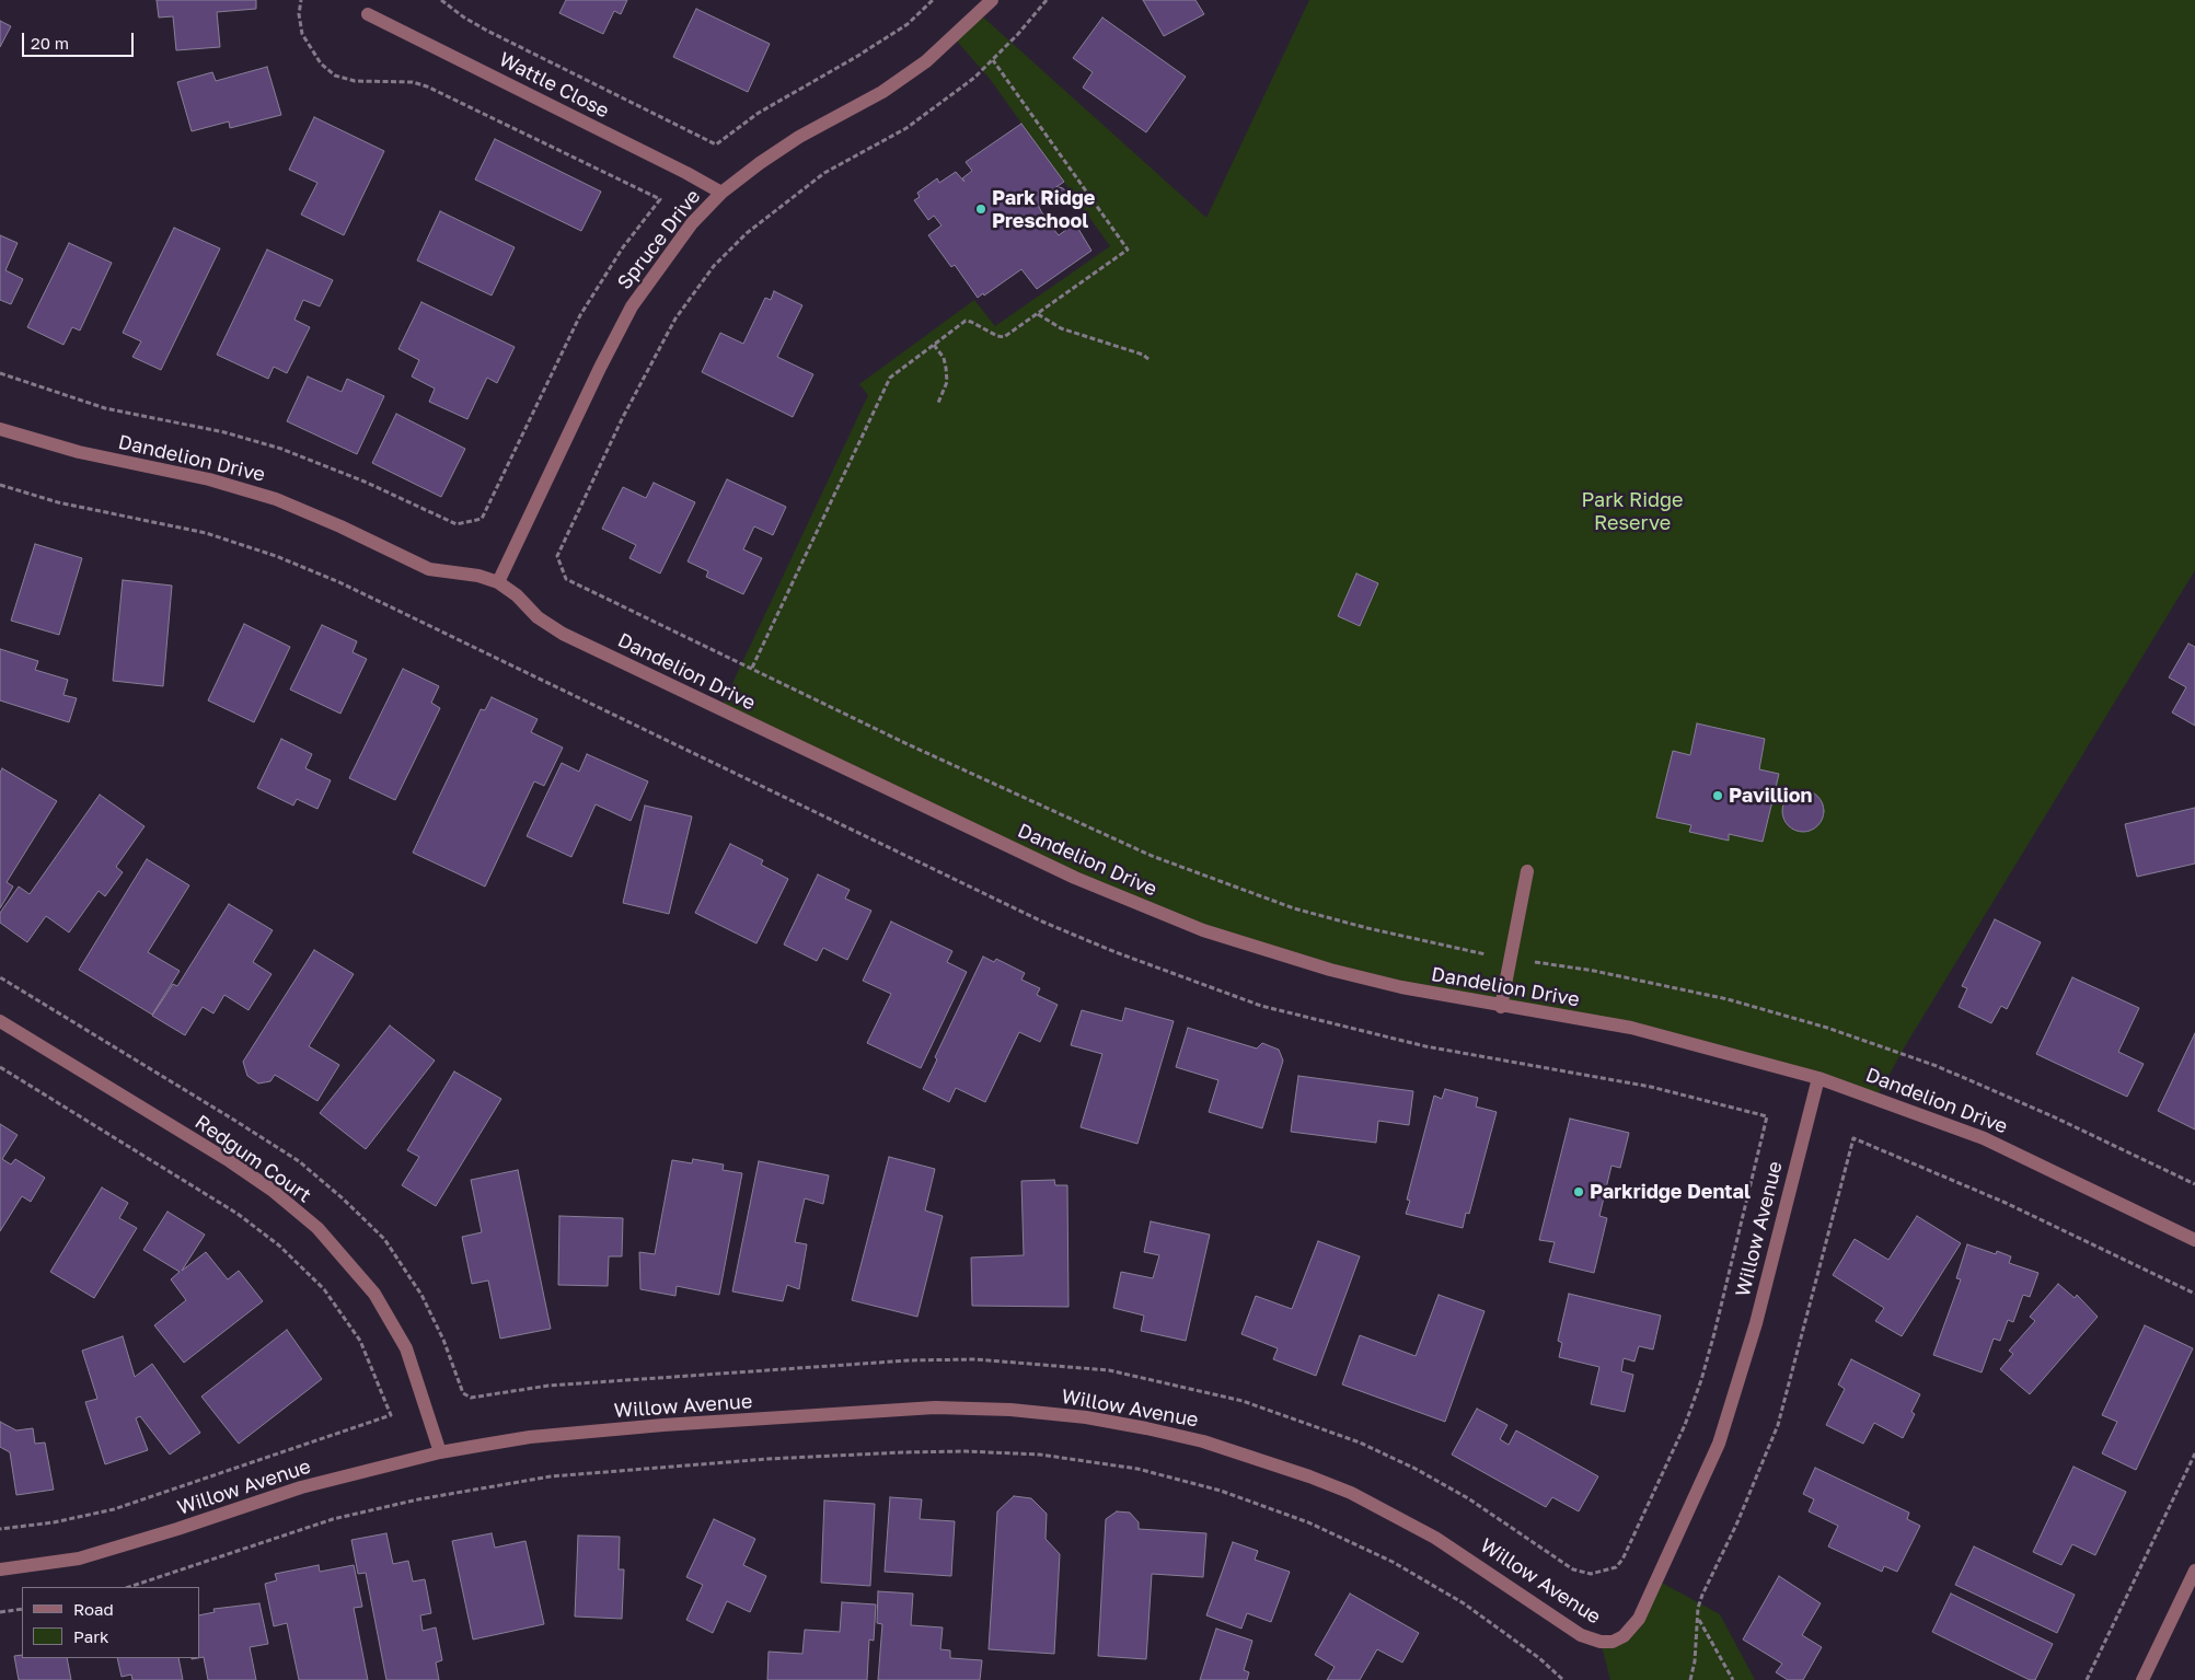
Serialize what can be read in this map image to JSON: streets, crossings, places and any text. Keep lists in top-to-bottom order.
{
  "streets": {
    "street": [
      "Wattle Close",
      "Spruce Drive",
      "Dandelion Drive",
      "Redgum Court",
      "Willow Avenue"
    ]
  },
  "crossings": [
    ["Wattle Close", "Spruce Drive"],
    ["Spruce Drive", "Dandelion Drive"],
    ["Dandelion Drive", "Willow Avenue"],
    ["Redgum Court", "Willow Avenue"]
  ],
  "parks": ["Park Ridge Reserve"],
  "places": ["Park Ridge Preschool", "Pavillion", "Parkridge Dental"],
  "legend": ["Road", "Park"],
  "scale_bar": "20 m"
}
